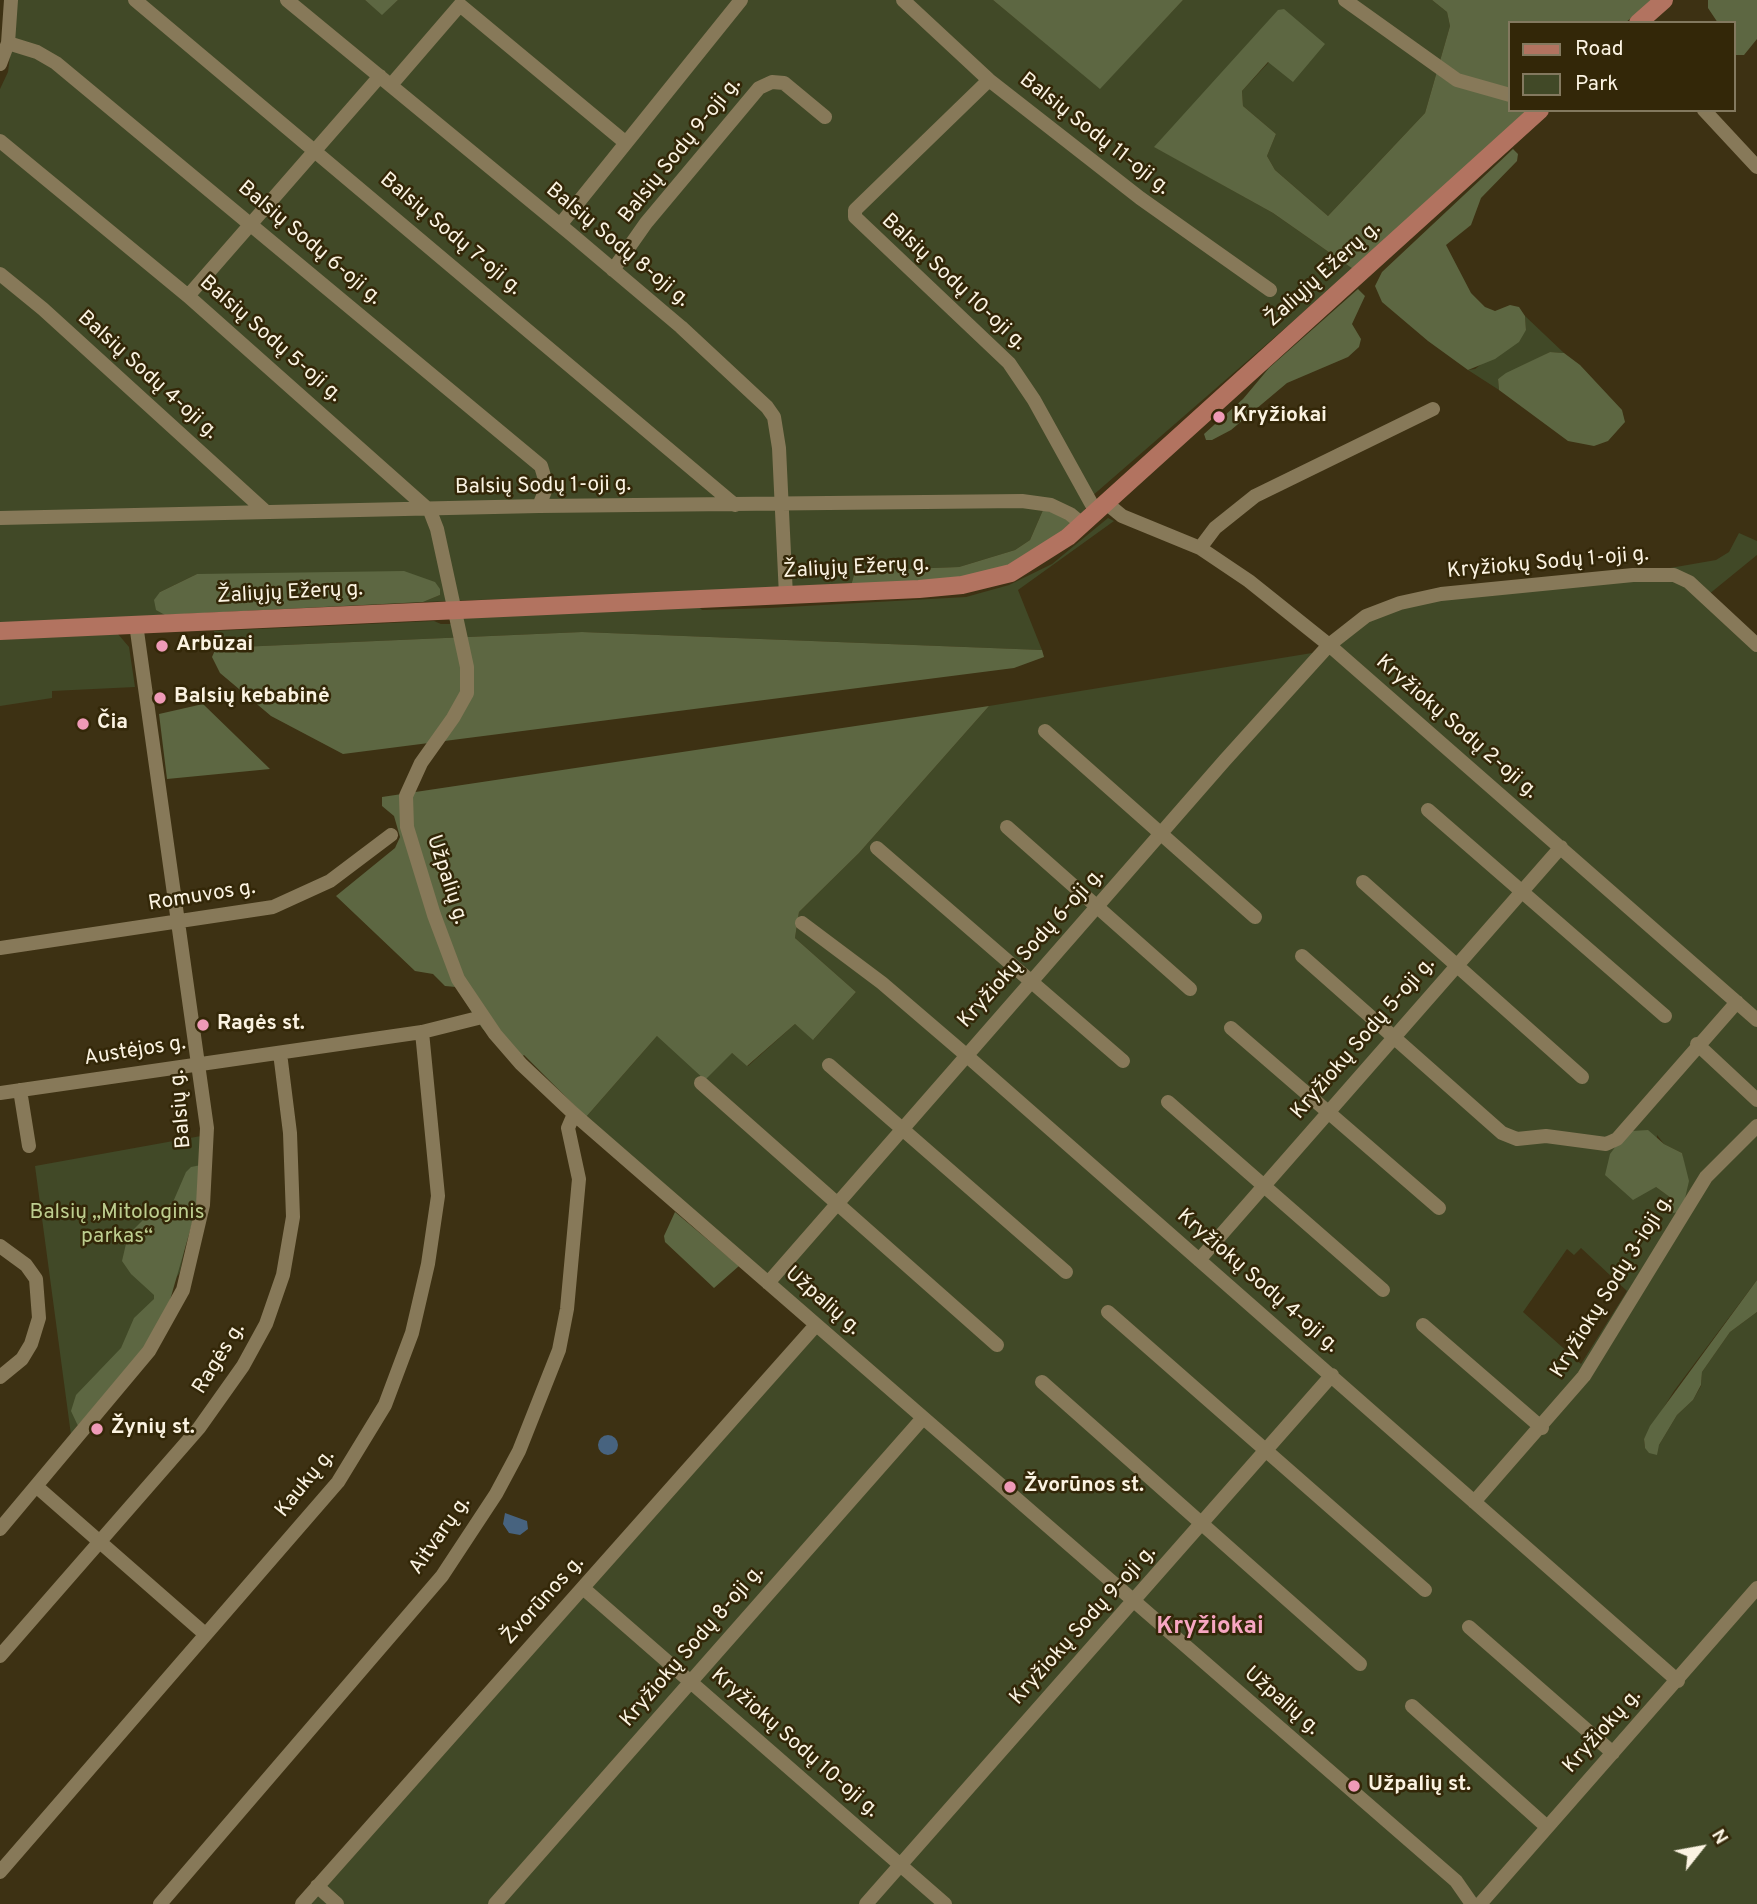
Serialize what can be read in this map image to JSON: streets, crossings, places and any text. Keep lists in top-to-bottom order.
{
  "streets": {
    "main road": ["Žaliųjų Ežerų g."],
    "street": [
      "Balsių Sodų 11-oji g.",
      "Balsių Sodų 9-oji g.",
      "Balsių Sodų 7-oji g.",
      "Balsių Sodų 6-oji g.",
      "Balsių Sodų 8-oji g.",
      "Balsių Sodų 10-oji g.",
      "Balsių Sodų 5-oji g.",
      "Balsių Sodų 4-oji g.",
      "Balsių Sodų 1-oji g.",
      "Kryžiokų Sodų 1-oji g.",
      "Kryžiokų Sodų 2-oji g.",
      "Užpalių g.",
      "Romuvos g.",
      "Kryžiokų Sodų 6-oji g.",
      "Kryžiokų Sodų 5-oji g.",
      "Austėjos g.",
      "Balsių g.",
      "Kryžiokų Sodų 4-oji g.",
      "Kryžiokų Sodų 3-ioji g.",
      "Ragės g.",
      "Kaukų g.",
      "Aitvarų g.",
      "Žvorūnos g.",
      "Kryžiokų Sodų 9-oji g.",
      "Kryžiokų Sodų 8-oji g.",
      "Kryžiokų g.",
      "Kryžiokų Sodų 10-oji g."
    ]
  },
  "crossings": [
    ["Balsių Sodų 11-oji g.", "Balsių Sodų 10-oji g."],
    ["Balsių Sodų 9-oji g.", "Balsių Sodų 8-oji g."],
    ["Balsių Sodų 7-oji g.", "Balsių Sodų 1-oji g."],
    ["Balsių Sodų 6-oji g.", "Balsių Sodų 1-oji g."],
    ["Balsių Sodų 8-oji g.", "Žaliųjų Ežerų g."],
    ["Balsių Sodų 8-oji g.", "Balsių Sodų 1-oji g."],
    ["Žaliųjų Ežerų g.", "Balsių Sodų 10-oji g."],
    ["Žaliųjų Ežerų g.", "Balsių Sodų 5-oji g."],
    ["Žaliųjų Ežerų g.", "Balsių Sodų 1-oji g."],
    ["Žaliųjų Ežerų g.", "Kryžiokų Sodų 2-oji g."],
    ["Žaliųjų Ežerų g.", "Užpalių g."],
    ["Žaliųjų Ežerų g.", "Balsių g."],
    ["Balsių Sodų 10-oji g.", "Kryžiokų Sodų 2-oji g."],
    ["Balsių Sodų 5-oji g.", "Balsių Sodų 1-oji g."],
    ["Balsių Sodų 5-oji g.", "Užpalių g."],
    ["Balsių Sodų 4-oji g.", "Balsių Sodų 1-oji g."],
    ["Kryžiokų Sodų 1-oji g.", "Kryžiokų Sodų 2-oji g."],
    ["Kryžiokų Sodų 1-oji g.", "Kryžiokų Sodų 6-oji g."],
    ["Kryžiokų Sodų 2-oji g.", "Kryžiokų Sodų 6-oji g."],
    ["Kryžiokų Sodų 2-oji g.", "Kryžiokų Sodų 5-oji g."],
    ["Užpalių g.", "Kryžiokų Sodų 6-oji g."],
    ["Užpalių g.", "Austėjos g."],
    ["Užpalių g.", "Aitvarų g."],
    ["Užpalių g.", "Žvorūnos g."],
    ["Užpalių g.", "Kryžiokų Sodų 9-oji g."],
    ["Užpalių g.", "Kryžiokų Sodų 8-oji g."],
    ["Romuvos g.", "Balsių g."],
    ["Kryžiokų Sodų 6-oji g.", "Kryžiokų Sodų 4-oji g."],
    ["Kryžiokų Sodų 5-oji g.", "Kryžiokų Sodų 4-oji g."],
    ["Austėjos g.", "Balsių g."],
    ["Austėjos g.", "Ragės g."],
    ["Austėjos g.", "Kaukų g."],
    ["Kryžiokų Sodų 4-oji g.", "Kryžiokų Sodų 3-ioji g."],
    ["Kryžiokų Sodų 4-oji g.", "Kryžiokų Sodų 9-oji g."],
    ["Kryžiokų Sodų 4-oji g.", "Kryžiokų g."],
    ["Žvorūnos g.", "Kryžiokų Sodų 10-oji g."],
    ["Kryžiokų Sodų 9-oji g.", "Kryžiokų Sodų 10-oji g."],
    ["Kryžiokų Sodų 8-oji g.", "Kryžiokų Sodų 10-oji g."]
  ],
  "districts": ["Kryžiokai"],
  "parks": ["Balsių „Mitologinis parkas“"],
  "places": [
    "Kryžiokai",
    "Arbūzai",
    "Balsių kebabinė",
    "Čia",
    "Ragės st.",
    "Žynių st.",
    "Žvorūnos st.",
    "Užpalių st."
  ],
  "legend": ["Road", "Park"],
  "north": "top right"
}
